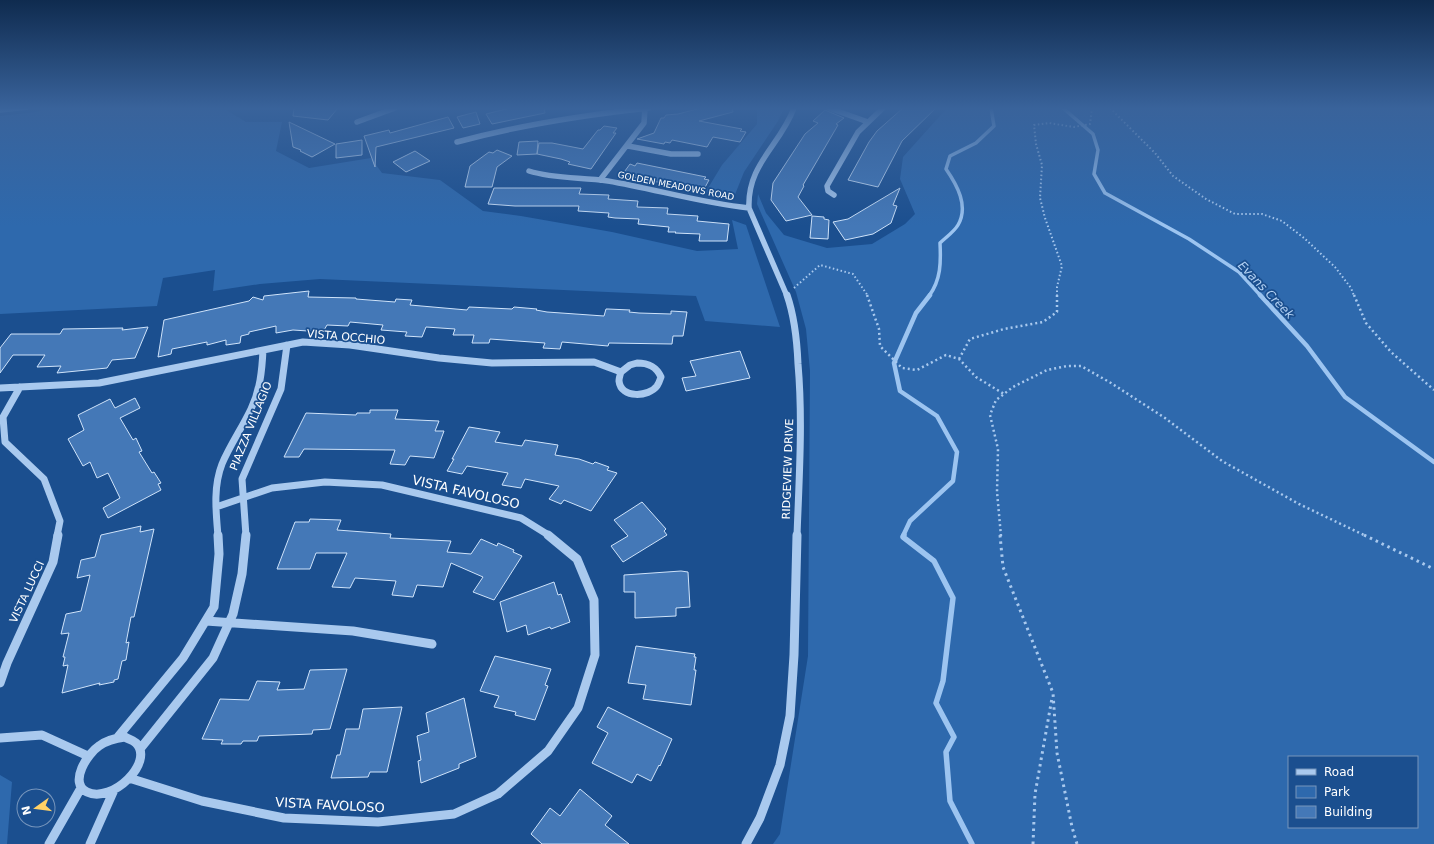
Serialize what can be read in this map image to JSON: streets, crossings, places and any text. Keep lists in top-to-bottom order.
{
  "streets": {
    "street": [
      "GOLDEN MEADOWS ROAD",
      "VISTA OCCHIO",
      "PIAZZA VILLAGIO",
      "RIDGEVIEW DRIVE",
      "VISTA FAVOLOSO",
      "VISTA LUCCI"
    ]
  },
  "crossings": [
    ["GOLDEN MEADOWS ROAD", "RIDGEVIEW DRIVE"],
    ["VISTA OCCHIO", "PIAZZA VILLAGIO"],
    ["VISTA OCCHIO", "VISTA LUCCI"],
    ["PIAZZA VILLAGIO", "VISTA FAVOLOSO"]
  ],
  "water": ["Evans Creek"],
  "legend": ["Road", "Park", "Building"],
  "north": "left"
}
